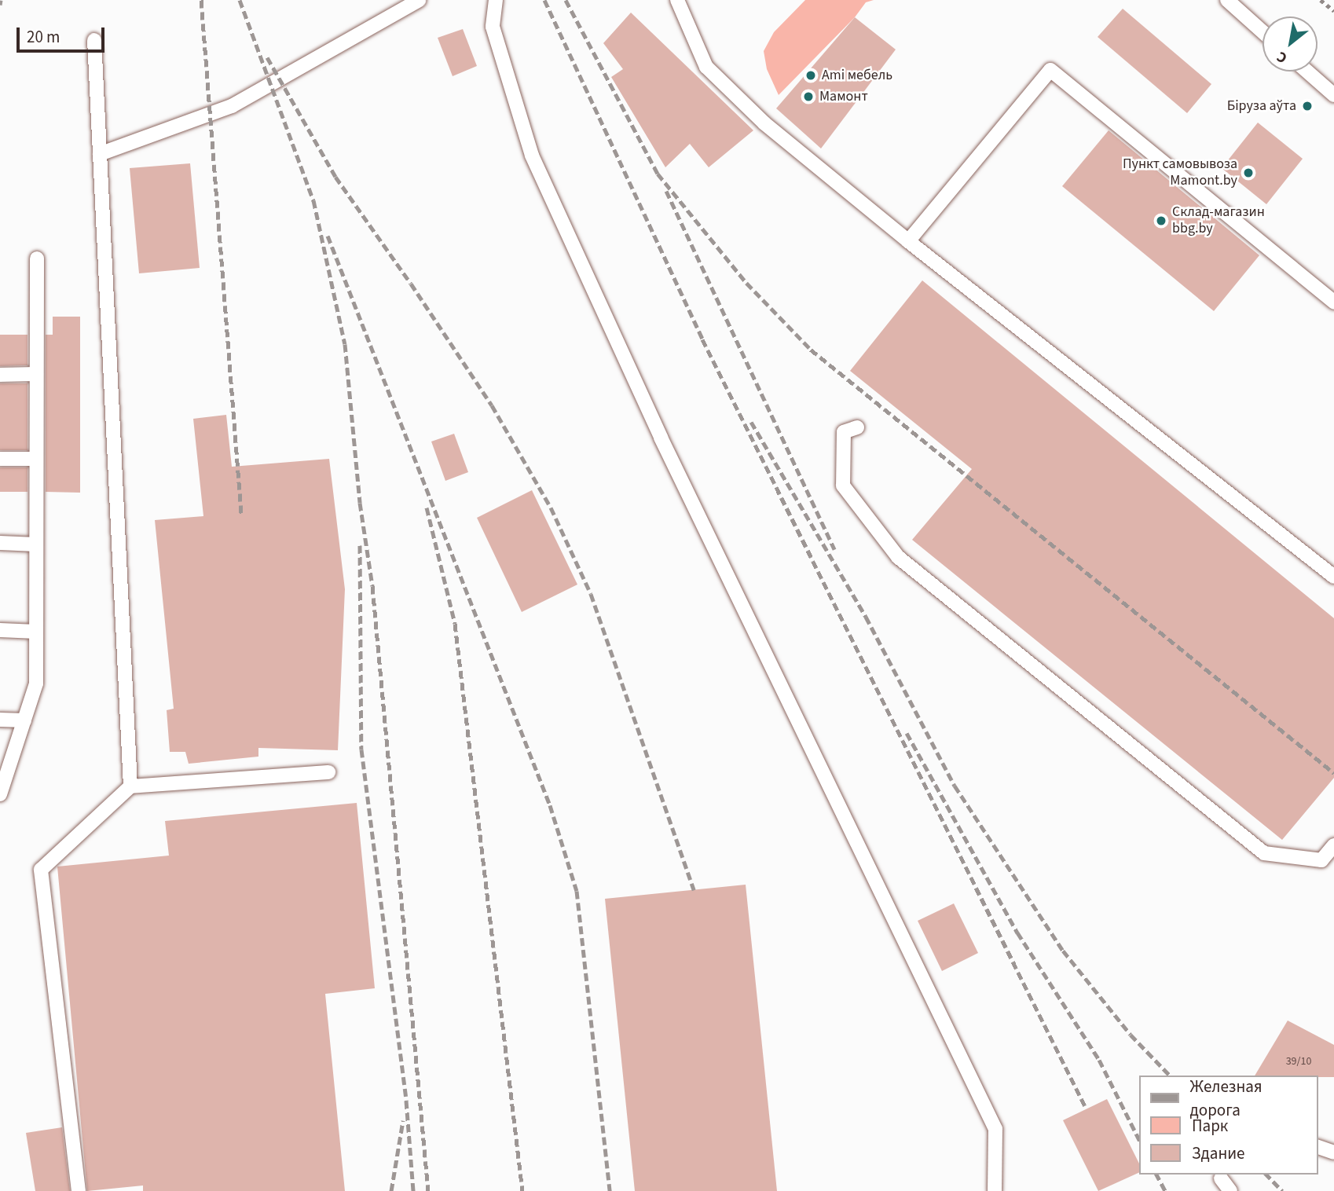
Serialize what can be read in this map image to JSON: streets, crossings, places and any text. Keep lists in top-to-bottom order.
{
  "places": [
    "Ami мебель",
    "Мамонт",
    "Біруза аўта",
    "Пункт самовывоза Mamont.by",
    "Склад-магазин bbg.by"
  ],
  "house_numbers": ["39/10"],
  "legend": ["Железная дорога", "Парк", "Здание"],
  "scale_bar": "20 m",
  "north": "bottom left"
}
